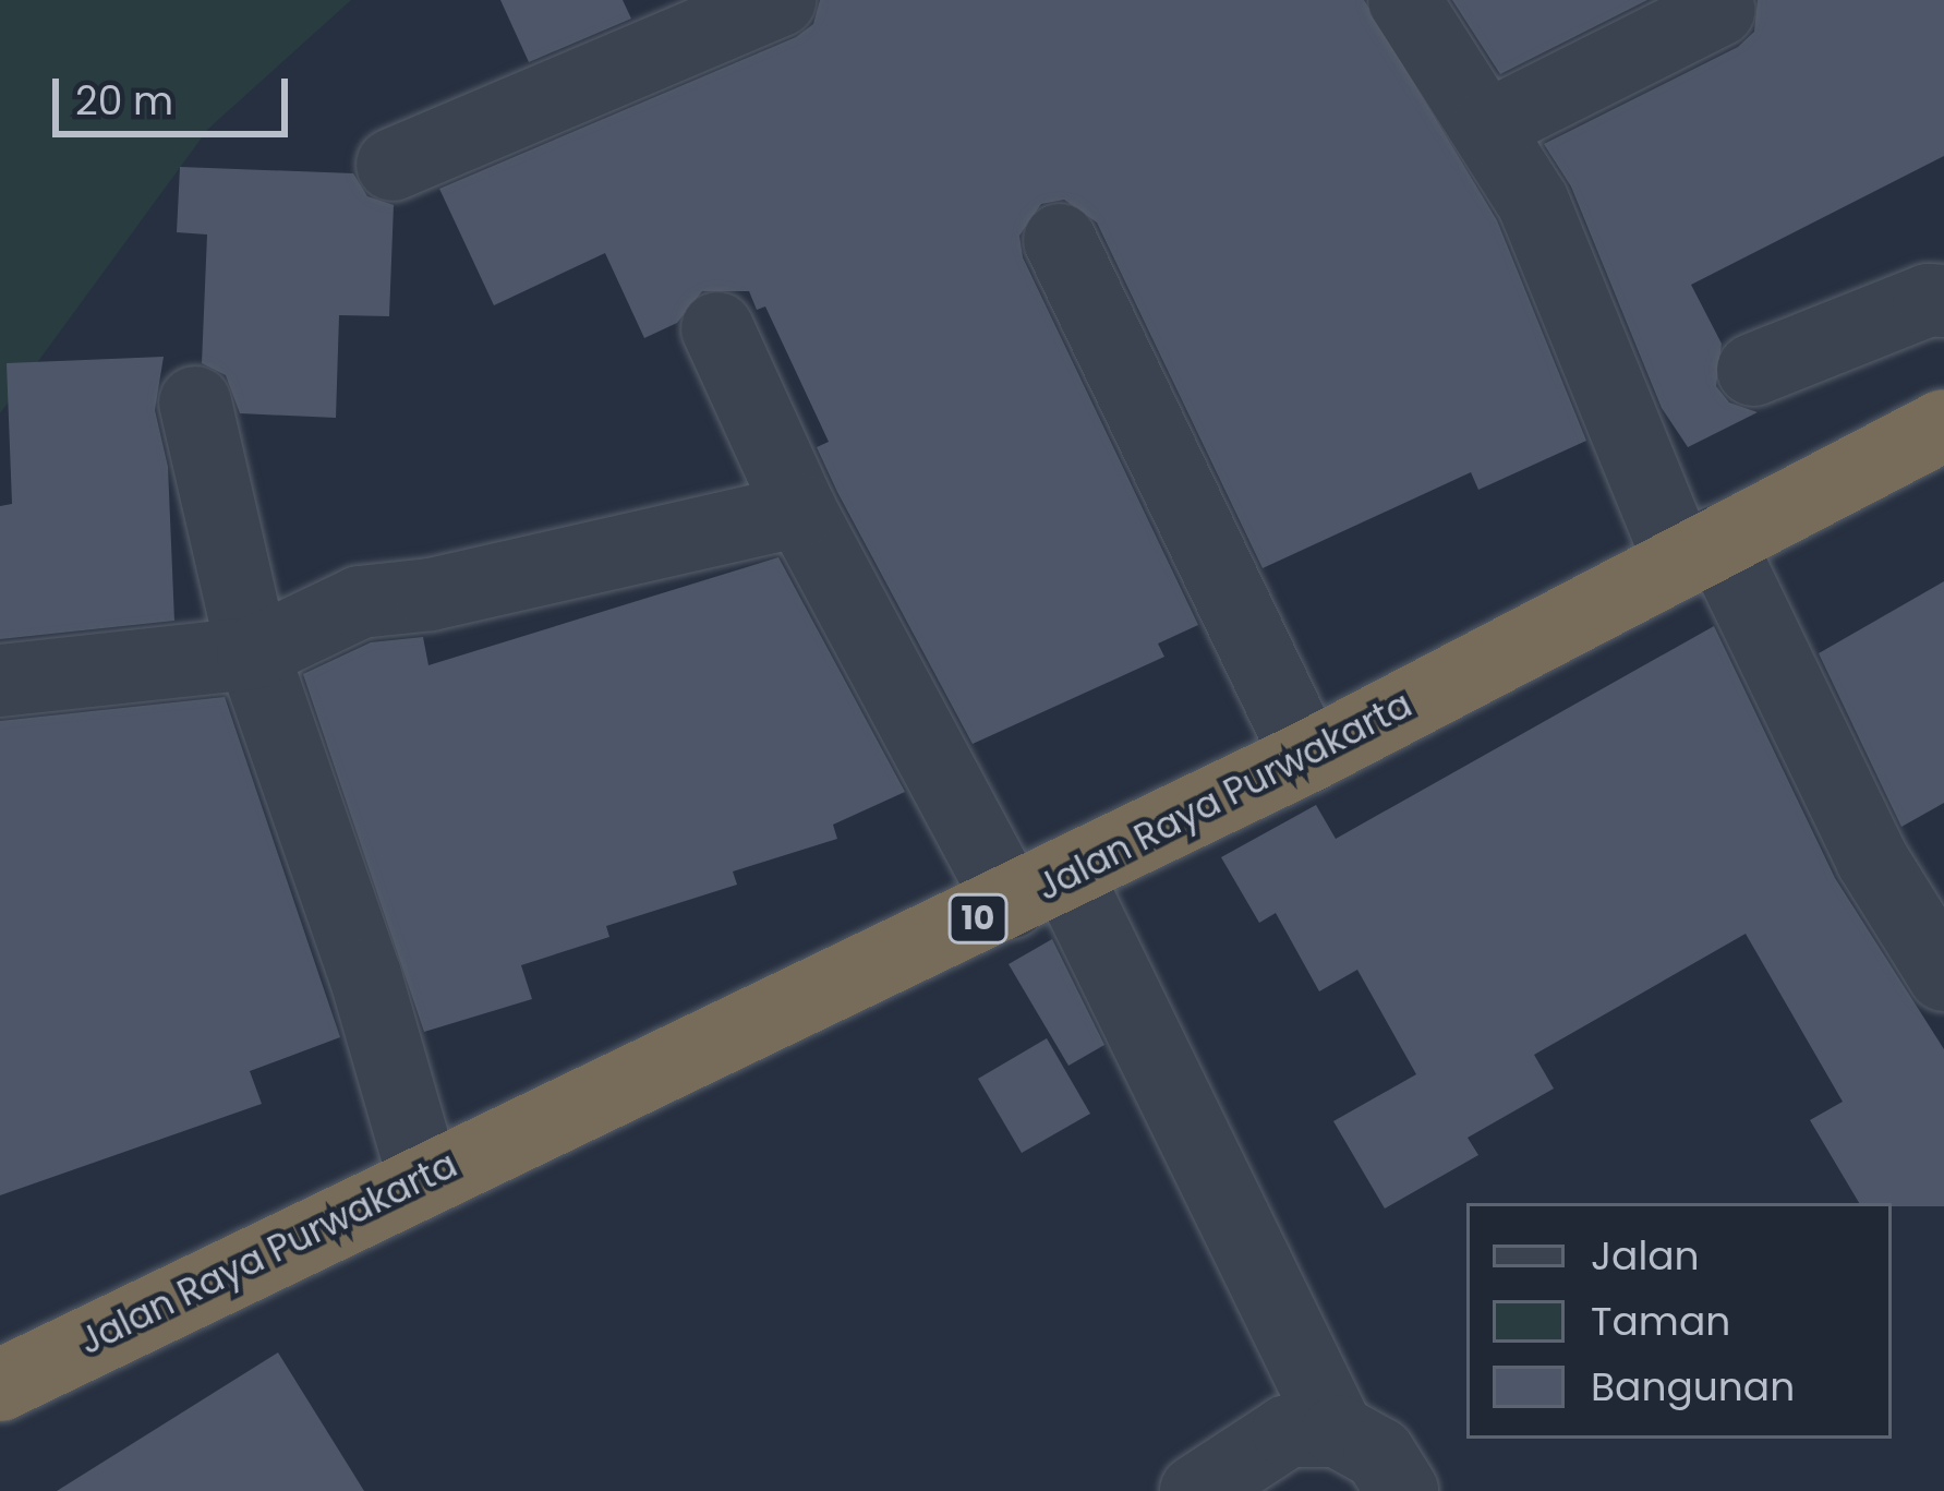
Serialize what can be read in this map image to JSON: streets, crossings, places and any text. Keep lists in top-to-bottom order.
{
  "streets": {
    "highway": ["Jalan Raya Purwakarta", "10"]
  },
  "legend": ["Jalan", "Taman", "Bangunan"],
  "scale_bar": "20 m"
}
